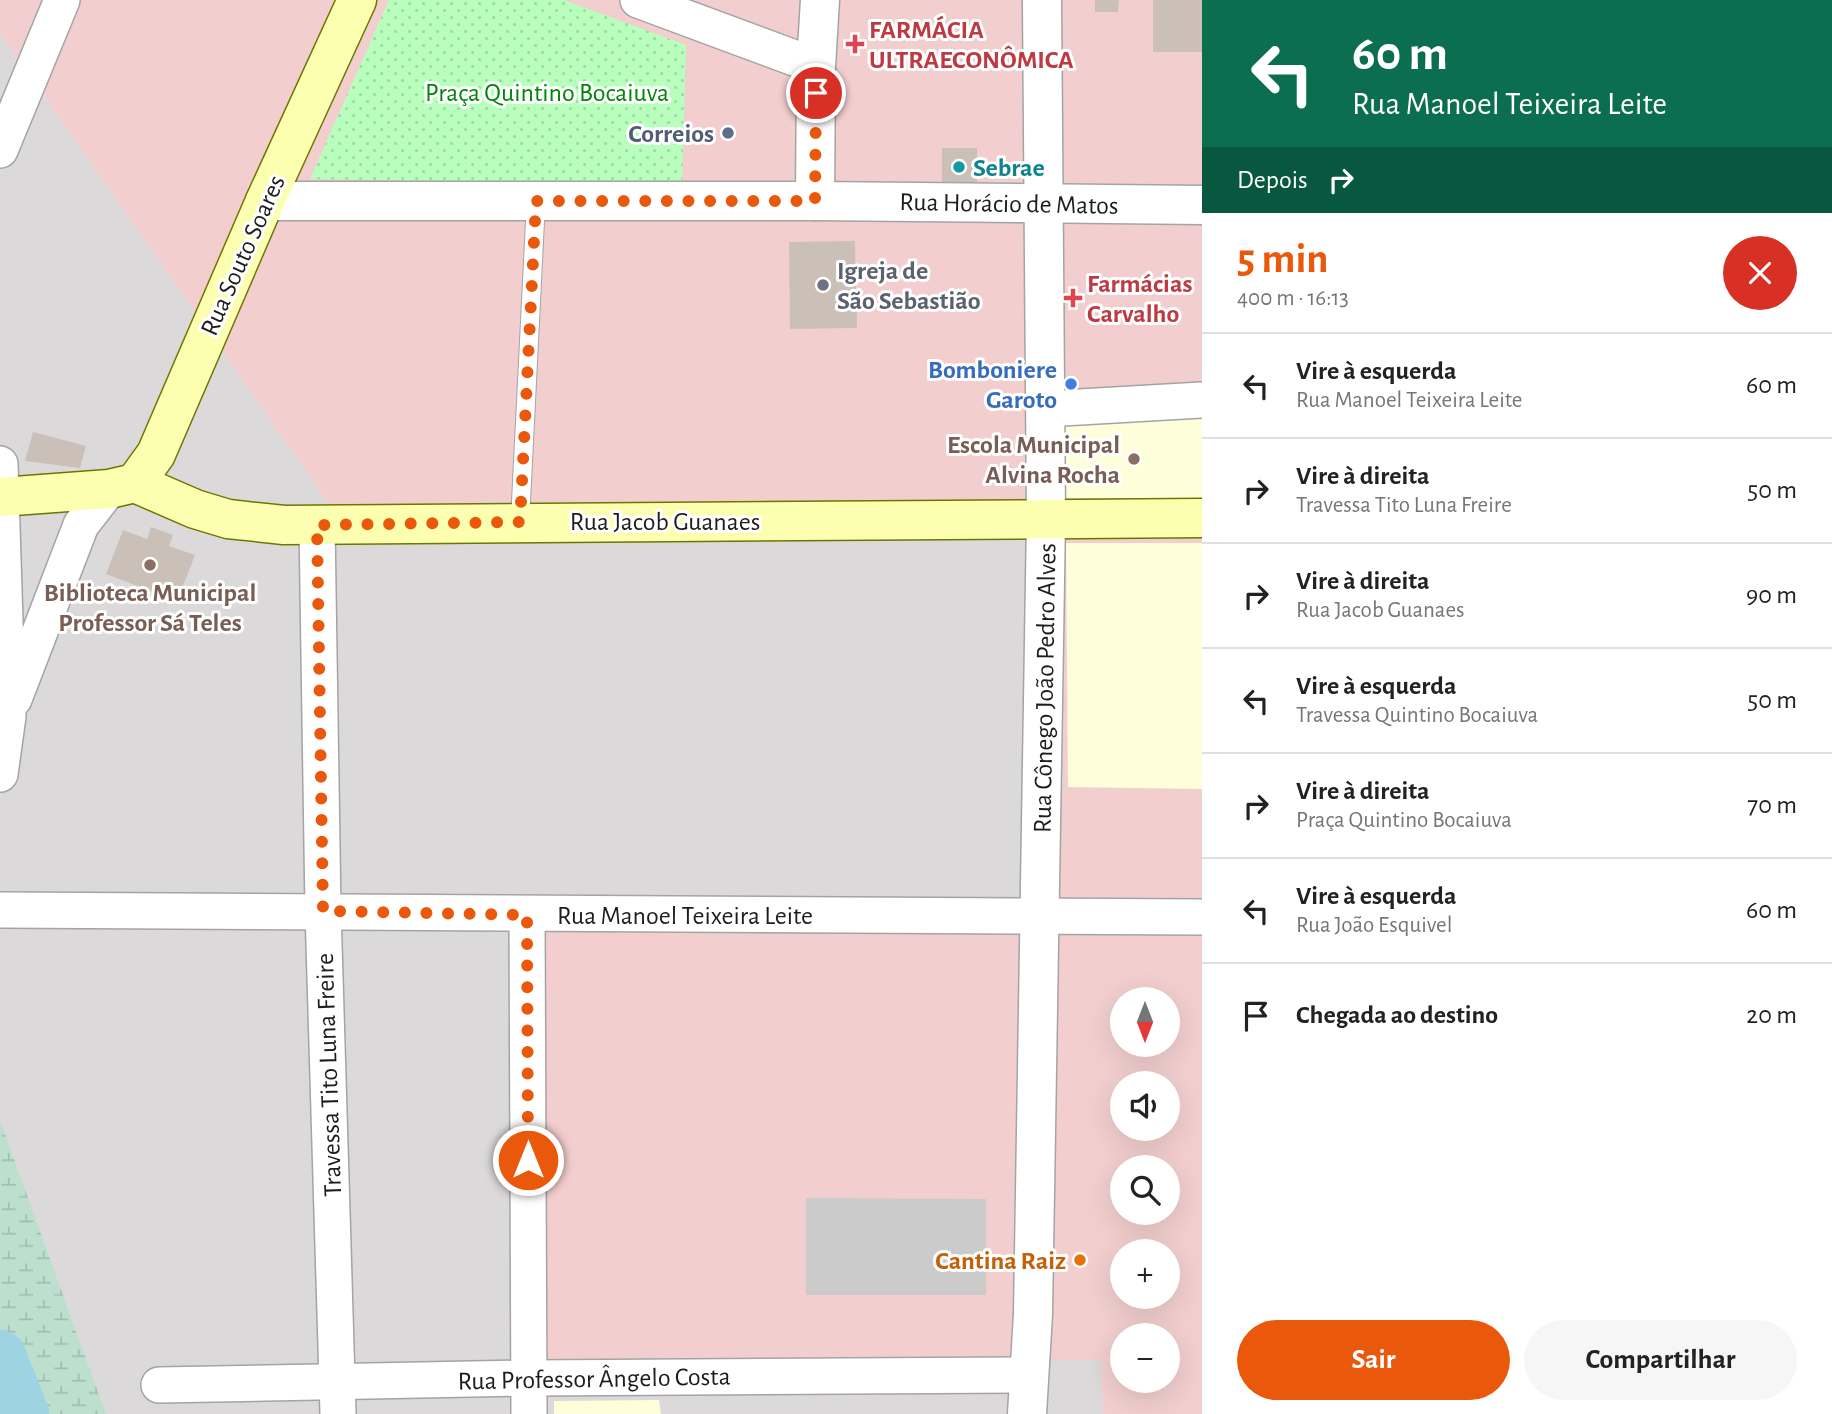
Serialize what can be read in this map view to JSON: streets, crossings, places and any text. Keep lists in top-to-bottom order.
{
  "streets": {
    "main road": ["Rua Souto Soares", "Rua Jacob Guanaes"],
    "street": [
      "Rua Horácio de Matos",
      "Rua Cônego João Pedro Alves",
      "Rua Manoel Teixeira Leite",
      "Travessa Tito Luna Freire",
      "Rua Professor Ângelo Costa"
    ]
  },
  "crossings": [
    ["Rua Horácio de Matos", "Rua Cônego João Pedro Alves"],
    ["Rua Souto Soares", "Rua Jacob Guanaes"],
    ["Rua Jacob Guanaes", "Rua Cônego João Pedro Alves"],
    ["Rua Jacob Guanaes", "Travessa Tito Luna Freire"],
    ["Rua Cônego João Pedro Alves", "Rua Manoel Teixeira Leite"],
    ["Rua Cônego João Pedro Alves", "Rua Professor Ângelo Costa"],
    ["Rua Manoel Teixeira Leite", "Travessa Tito Luna Freire"],
    ["Travessa Tito Luna Freire", "Rua Professor Ângelo Costa"]
  ],
  "parks": ["Praça Quintino Bocaiuva"],
  "places": {
    "health": ["FARMÁCIA ULTRAECONÔMICA", "Farmácias Carvalho"],
    "other": [
      "Correios",
      "Sebrae",
      "Igreja de São Sebastião",
      "Bomboniere Garoto",
      "Escola Municipal Alvina Rocha",
      "Biblioteca Municipal Professor Sá Teles",
      "Cantina Raiz"
    ]
  },
  "north": "bottom",
  "page": {
    "turn": ["60 m", "Rua Manoel Teixeira Leite"],
    "then": "Depois",
    "heading": ["5 min", "400 m · 16:13"],
    "list": [
      {
        "name": "Vire à esquerda",
        "note": "Rua Manoel Teixeira Leite",
        "value": "60 m"
      },
      {
        "name": "Vire à direita",
        "note": "Travessa Tito Luna Freire",
        "value": "50 m"
      },
      {
        "name": "Vire à direita",
        "note": "Rua Jacob Guanaes",
        "value": "90 m"
      },
      {
        "name": "Vire à esquerda",
        "note": "Travessa Quintino Bocaiuva",
        "value": "50 m"
      },
      {
        "name": "Vire à direita",
        "note": "Praça Quintino Bocaiuva",
        "value": "70 m"
      },
      {
        "name": "Vire à esquerda",
        "note": "Rua João Esquivel",
        "value": "60 m"
      },
      {
        "name": "Chegada ao destino",
        "value": "20 m"
      }
    ],
    "map_buttons": ["+", "−"],
    "buttons": ["Sair", "Compartilhar"]
  }
}
